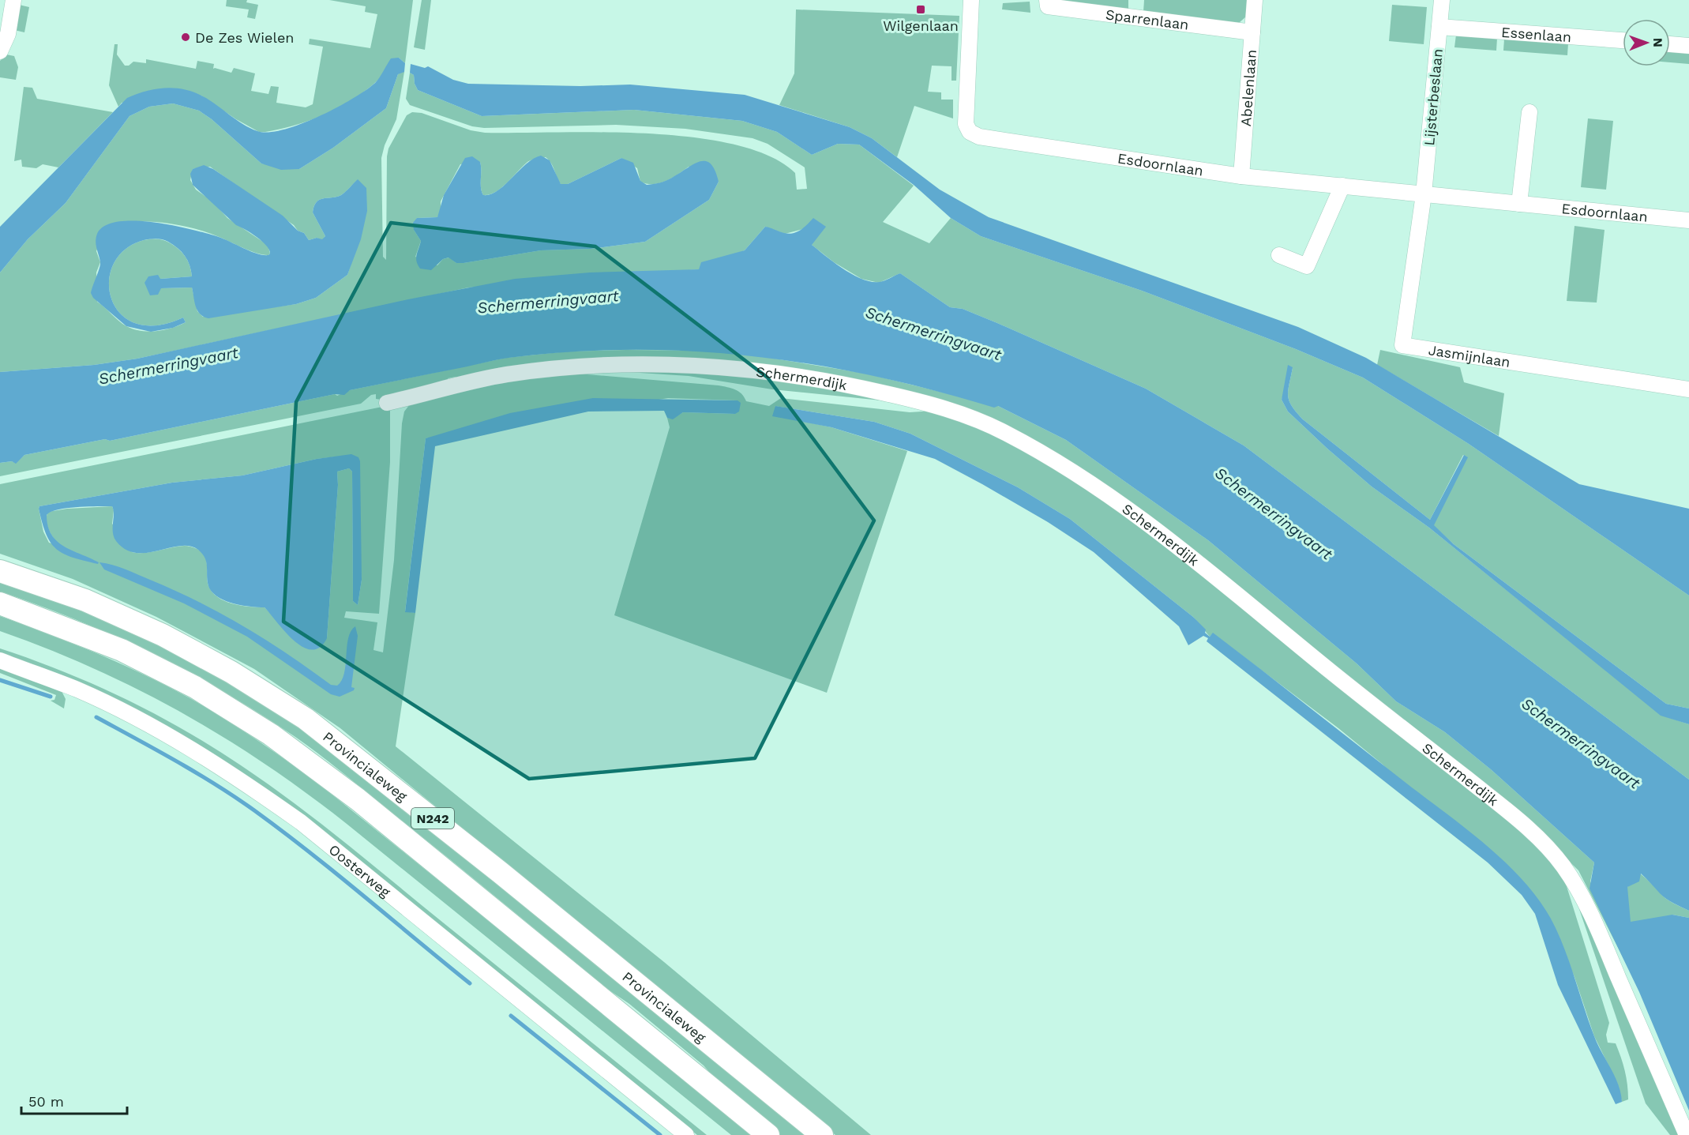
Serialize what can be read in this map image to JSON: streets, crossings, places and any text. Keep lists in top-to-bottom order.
{
  "streets": {
    "highway": ["Provincialeweg", "N242"],
    "street": [
      "Sparrenlaan",
      "Essenlaan",
      "Abelenlaan",
      "Lijsterbeslaan",
      "Esdoornlaan",
      "Jasmijnlaan",
      "Schermerdijk",
      "Oosterweg"
    ]
  },
  "crossings": [
    ["Sparrenlaan", "Abelenlaan"],
    ["Essenlaan", "Lijsterbeslaan"],
    ["Abelenlaan", "Esdoornlaan"],
    ["Lijsterbeslaan", "Esdoornlaan"],
    ["Lijsterbeslaan", "Jasmijnlaan"],
    ["Esdoornlaan", "Jasmijnlaan"]
  ],
  "water": ["Schermerringvaart"],
  "places": {
    "transit": ["Wilgenlaan"],
    "other": ["De Zes Wielen"]
  },
  "scale_bar": "50 m",
  "north": "right"
}
